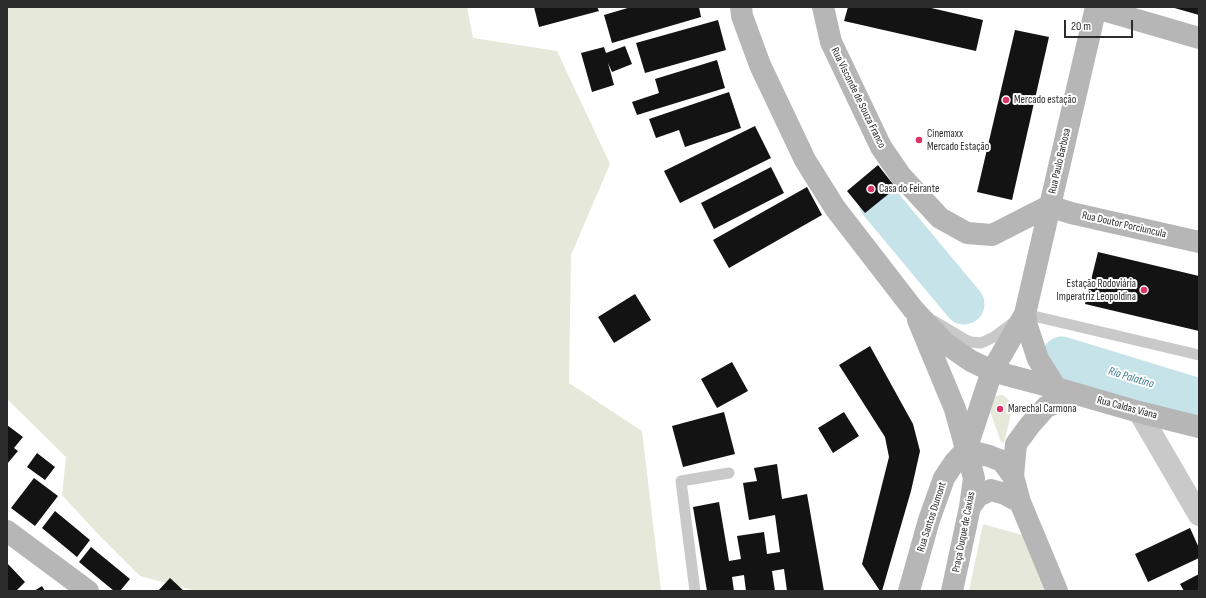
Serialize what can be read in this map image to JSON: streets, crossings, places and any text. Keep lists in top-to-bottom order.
{
  "streets": {
    "main road": [
      "Rua Visconde de Souza Franco",
      "Rua Paulo Barbosa",
      "Rua Doutor Porciuncula",
      "Rua Caldas Viana",
      "Rua Santos Dumont",
      "Praça Duque de Caxias"
    ]
  },
  "crossings": [
    ["Rua Visconde de Souza Franco", "Rua Paulo Barbosa"],
    ["Rua Visconde de Souza Franco", "Rua Doutor Porciuncula"],
    ["Rua Paulo Barbosa", "Rua Doutor Porciuncula"],
    ["Rua Santos Dumont", "Praça Duque de Caxias"]
  ],
  "water": ["Rio Palatino"],
  "places": [
    "Mercado estação",
    "Cinemaxx Mercado Estação",
    "Casa do Feirante",
    "Estação Rodoviária Imperatriz Leopoldina",
    "Marechal Carmona"
  ],
  "scale_bar": "20 m"
}
